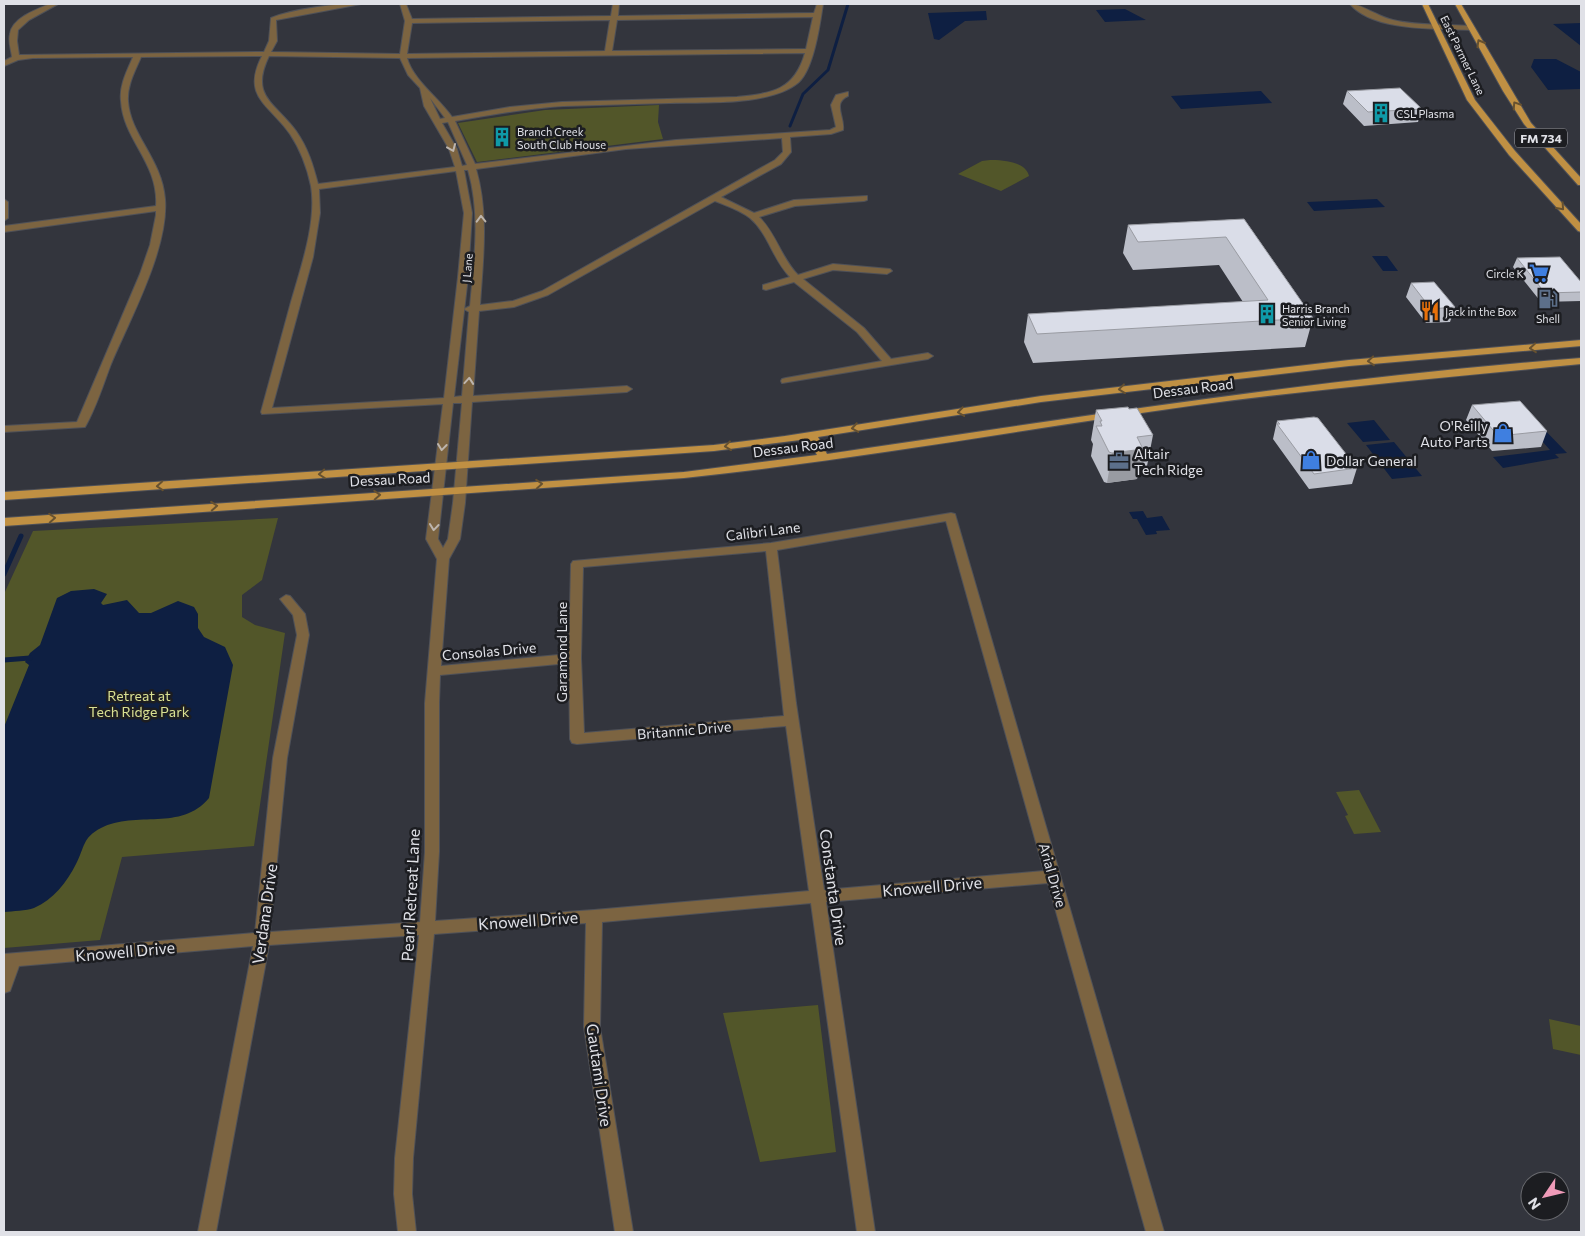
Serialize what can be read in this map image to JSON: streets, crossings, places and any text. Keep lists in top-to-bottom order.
{
  "streets": {
    "main road": ["East Parmer Lane", "FM 734", "Dessau Road"],
    "street": [
      "J Lane",
      "Calibri Lane",
      "Consolas Drive",
      "Garamond Lane",
      "Britannic Drive",
      "Arial Drive",
      "Knowell Drive",
      "Constanta Drive",
      "Pearl Retreat Lane",
      "Verdana Drive",
      "Gautami Drive"
    ]
  },
  "crossings": [
    ["J Lane", "Dessau Road"],
    ["J Lane", "Pearl Retreat Lane"],
    ["Calibri Lane", "Garamond Lane"],
    ["Calibri Lane", "Arial Drive"],
    ["Calibri Lane", "Constanta Drive"],
    ["Consolas Drive", "Garamond Lane"],
    ["Consolas Drive", "Pearl Retreat Lane"],
    ["Garamond Lane", "Britannic Drive"],
    ["Britannic Drive", "Constanta Drive"],
    ["Arial Drive", "Knowell Drive"],
    ["Knowell Drive", "Constanta Drive"],
    ["Knowell Drive", "Pearl Retreat Lane"],
    ["Knowell Drive", "Verdana Drive"],
    ["Knowell Drive", "Gautami Drive"]
  ],
  "parks": ["Retreat at Tech Ridge Park"],
  "places": {
    "building": ["CSL Plasma", "Branch Creek South Club House", "Harris Branch Senior Living"],
    "supermarket": ["Circle K"],
    "fuel station": ["Shell"],
    "restaurant": ["Jack in the Box"],
    "shop": ["O'Reilly Auto Parts", "Dollar General"],
    "office": ["Altair Tech Ridge"]
  },
  "north": "bottom left"
}
